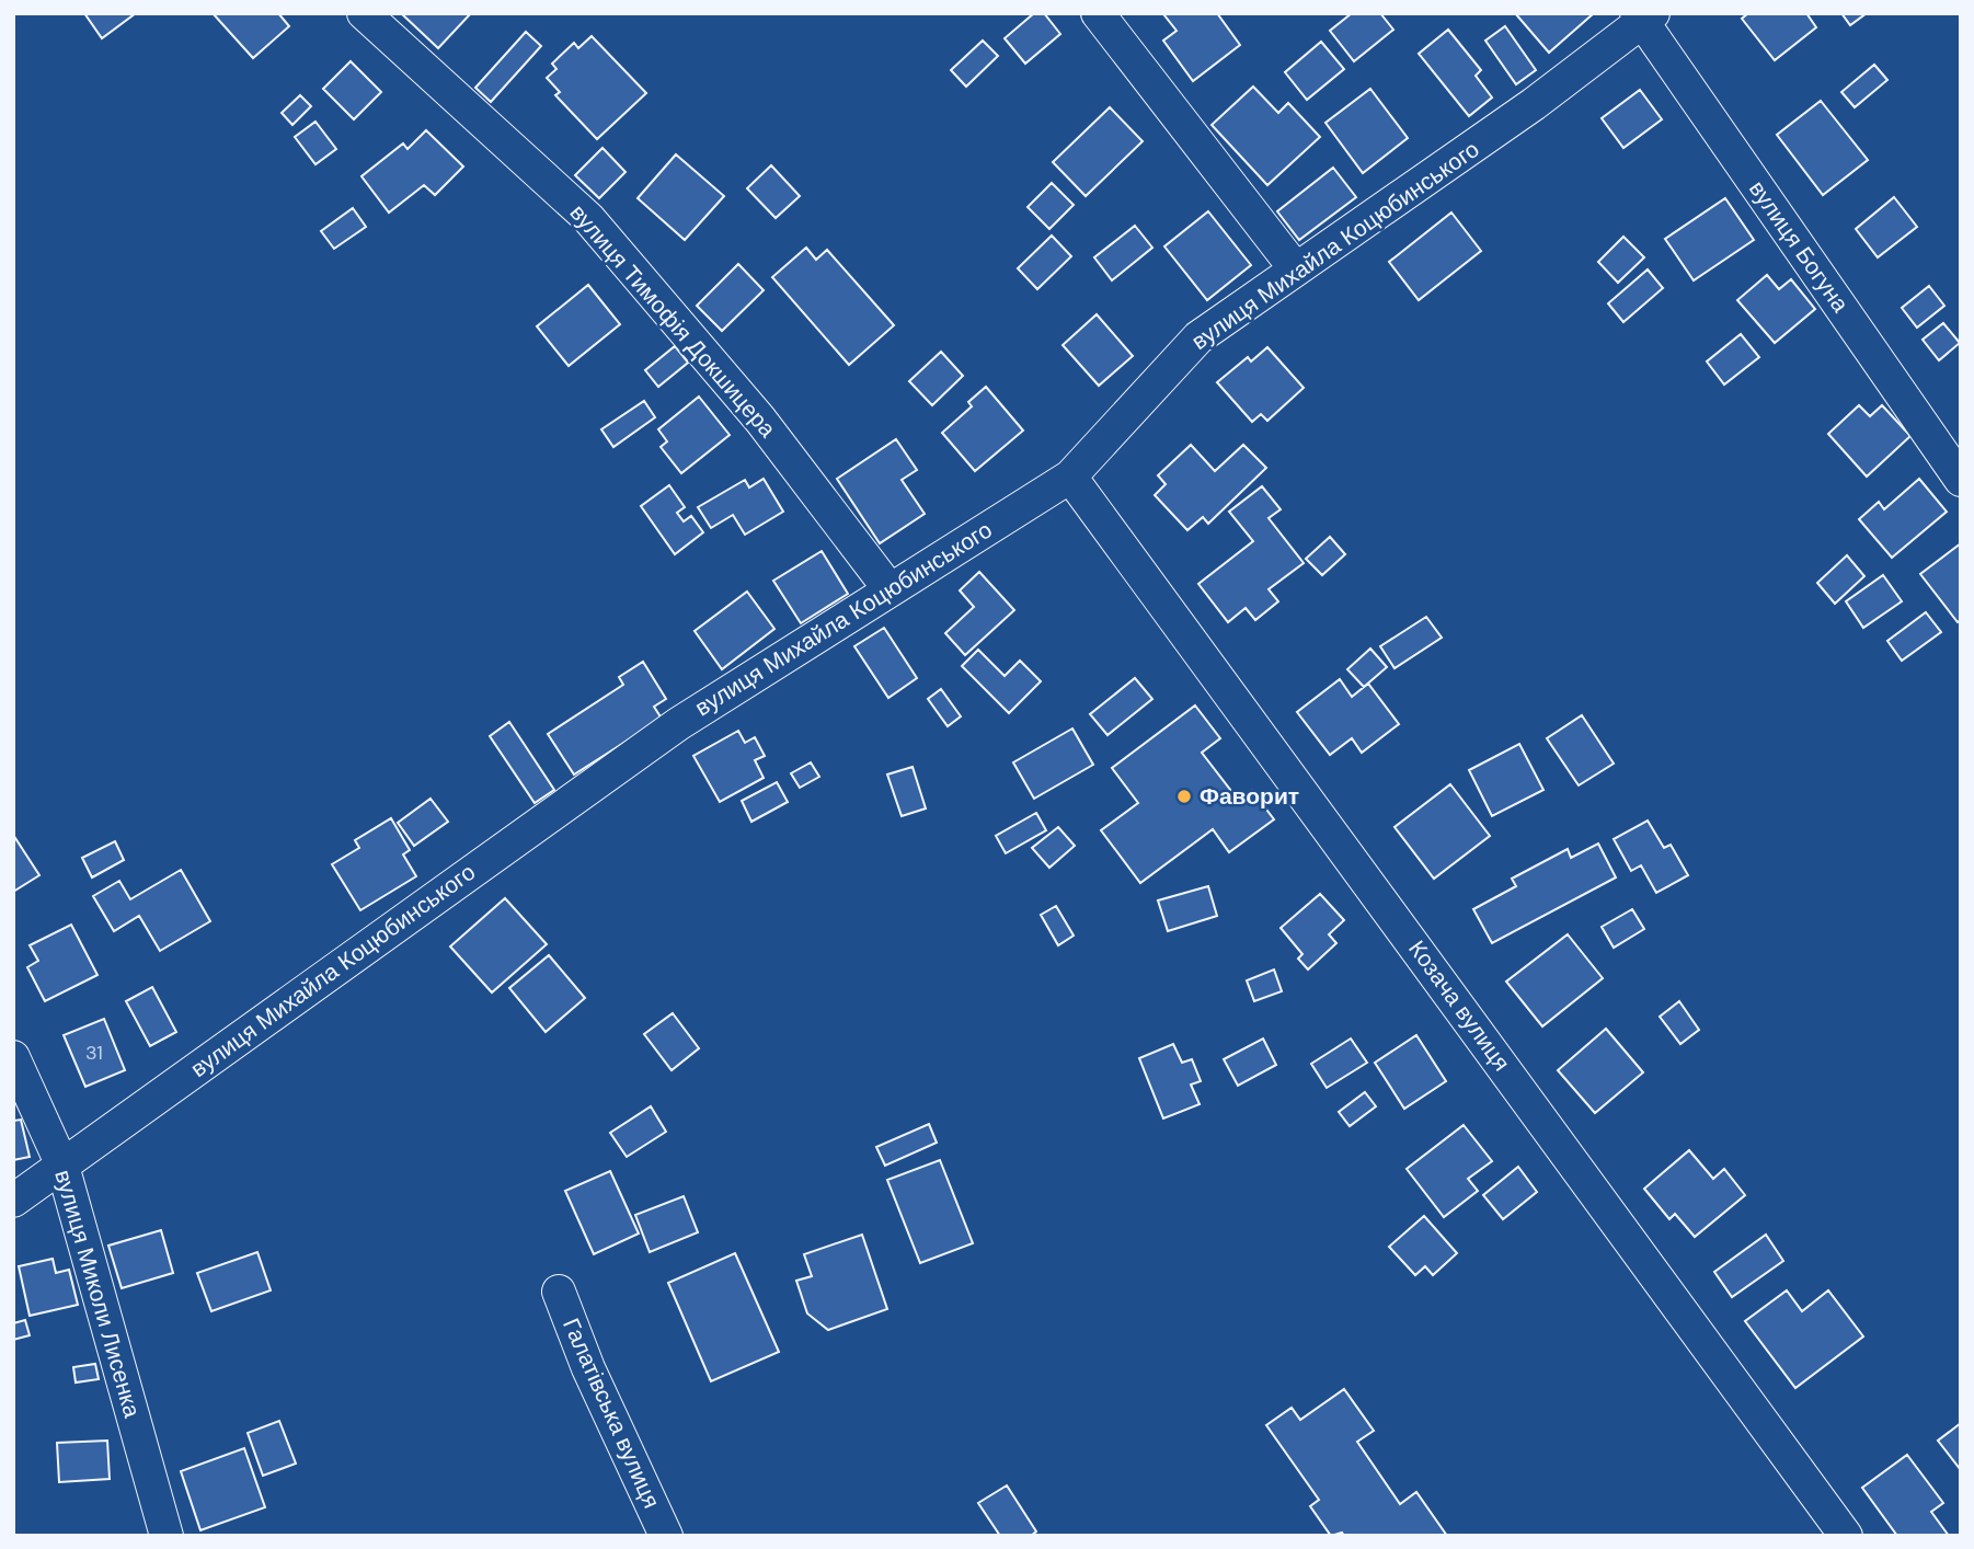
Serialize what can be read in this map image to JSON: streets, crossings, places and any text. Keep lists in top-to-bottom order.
{
  "streets": {
    "street": [
      "вулиця Михайла Коцюбинського",
      "вулиця Богуна",
      "вулиця Тимофія Докшицера",
      "Козача вулиця",
      "вулиця Миколи Лисенка",
      "Галатівська вулиця"
    ]
  },
  "crossings": [
    ["вулиця Михайла Коцюбинського", "вулиця Богуна"],
    ["вулиця Михайла Коцюбинського", "вулиця Тимофія Докшицера"],
    ["вулиця Михайла Коцюбинського", "Козача вулиця"],
    ["вулиця Михайла Коцюбинського", "вулиця Миколи Лисенка"]
  ],
  "places": ["Фаворит"],
  "house_numbers": ["31"]
}
